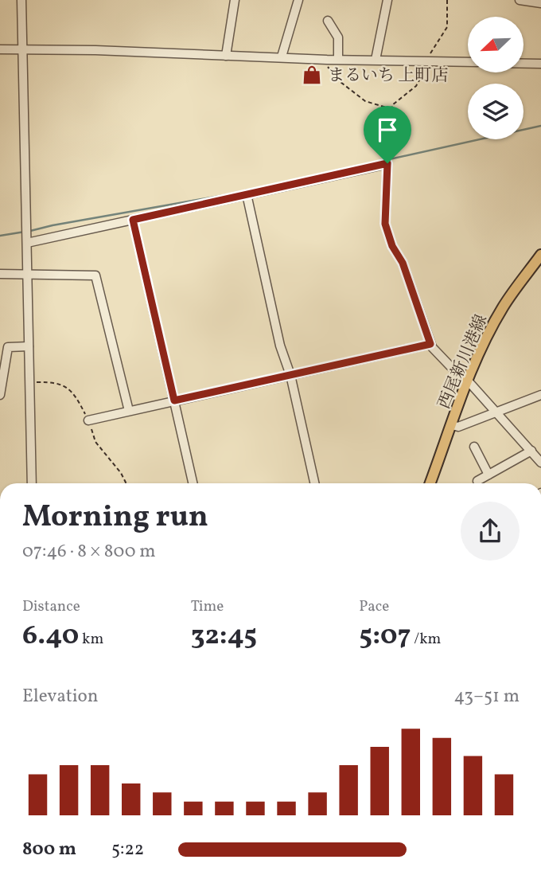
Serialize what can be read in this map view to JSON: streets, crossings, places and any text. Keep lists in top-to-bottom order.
{
  "streets": {
    "main road": ["西尾新川港線"]
  },
  "places": {
    "shop": ["まるいち 上町店"]
  },
  "north": "bottom left",
  "page": {
    "heading": ["Morning run", "07:46 · 8 × 800 m"],
    "stats": [
      ["Distance", "6.40 km"],
      ["Time", "32:45"],
      ["Pace", "5:07 /km"]
    ],
    "chart": ["Elevation", "43–51 m"],
    "list": [
      {
        "name": "800 m",
        "note": "5:22"
      }
    ]
  }
}
